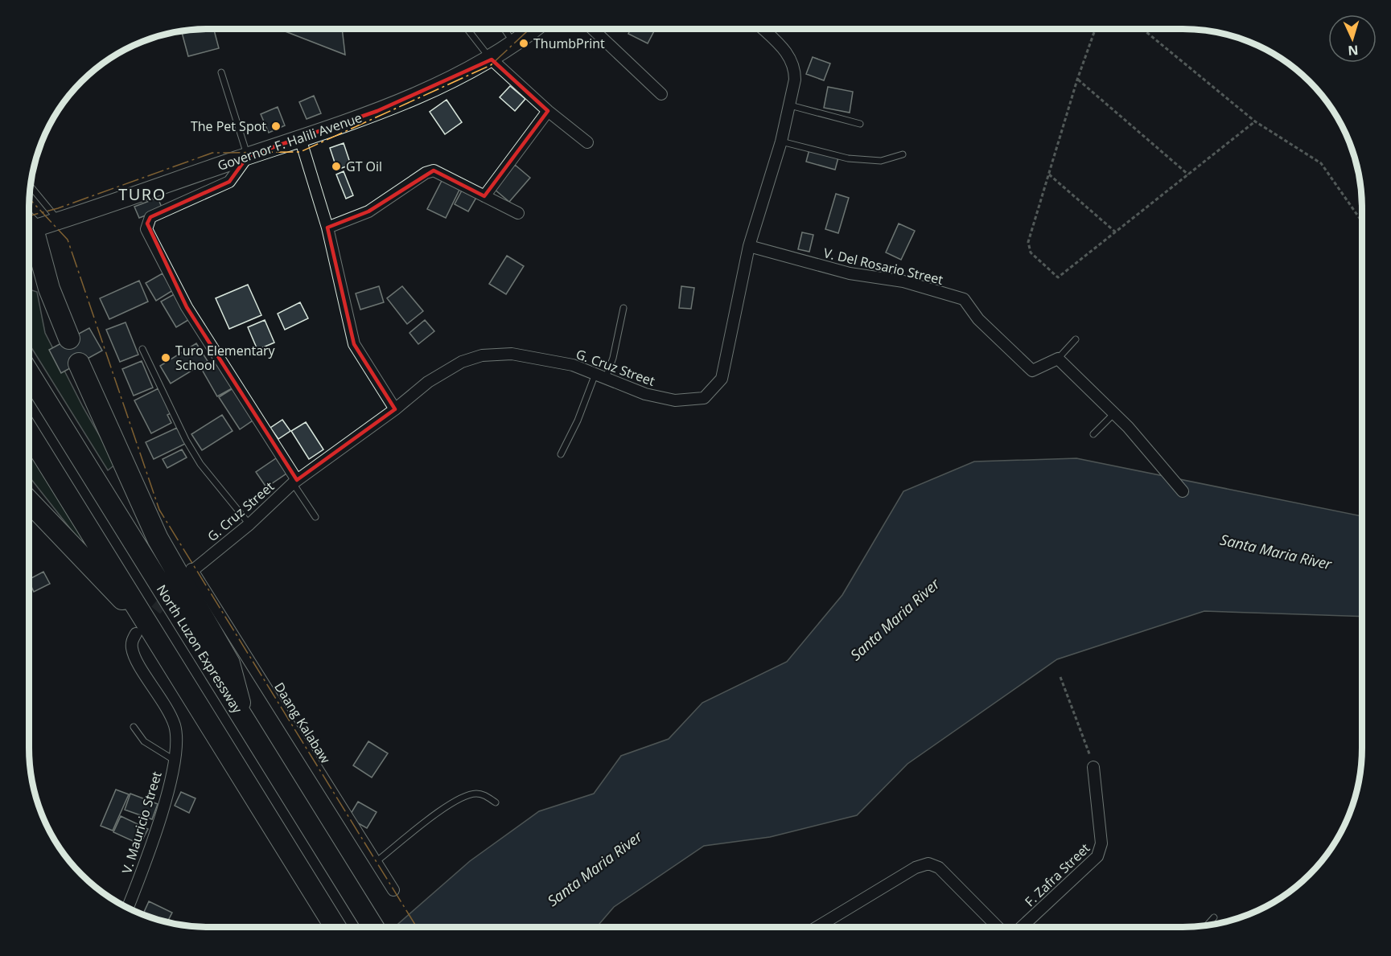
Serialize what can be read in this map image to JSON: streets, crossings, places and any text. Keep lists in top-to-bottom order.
{
  "streets": {
    "highway": ["North Luzon Expressway"],
    "main road": ["Governor F. Halili Avenue"],
    "street": [
      "V. Del Rosario Street",
      "G. Cruz Street",
      "Daang Kalabaw",
      "V. Mauricio Street",
      "F. Zafra Street"
    ]
  },
  "crossings": [
    ["V. Del Rosario Street", "G. Cruz Street"],
    ["G. Cruz Street", "Daang Kalabaw"]
  ],
  "districts": ["TURO"],
  "water": ["Santa Maria River"],
  "places": [
    "ThumbPrint",
    "The Pet Spot",
    "GT Oil",
    "Turo Elementary School"
  ],
  "north": "bottom"
}
